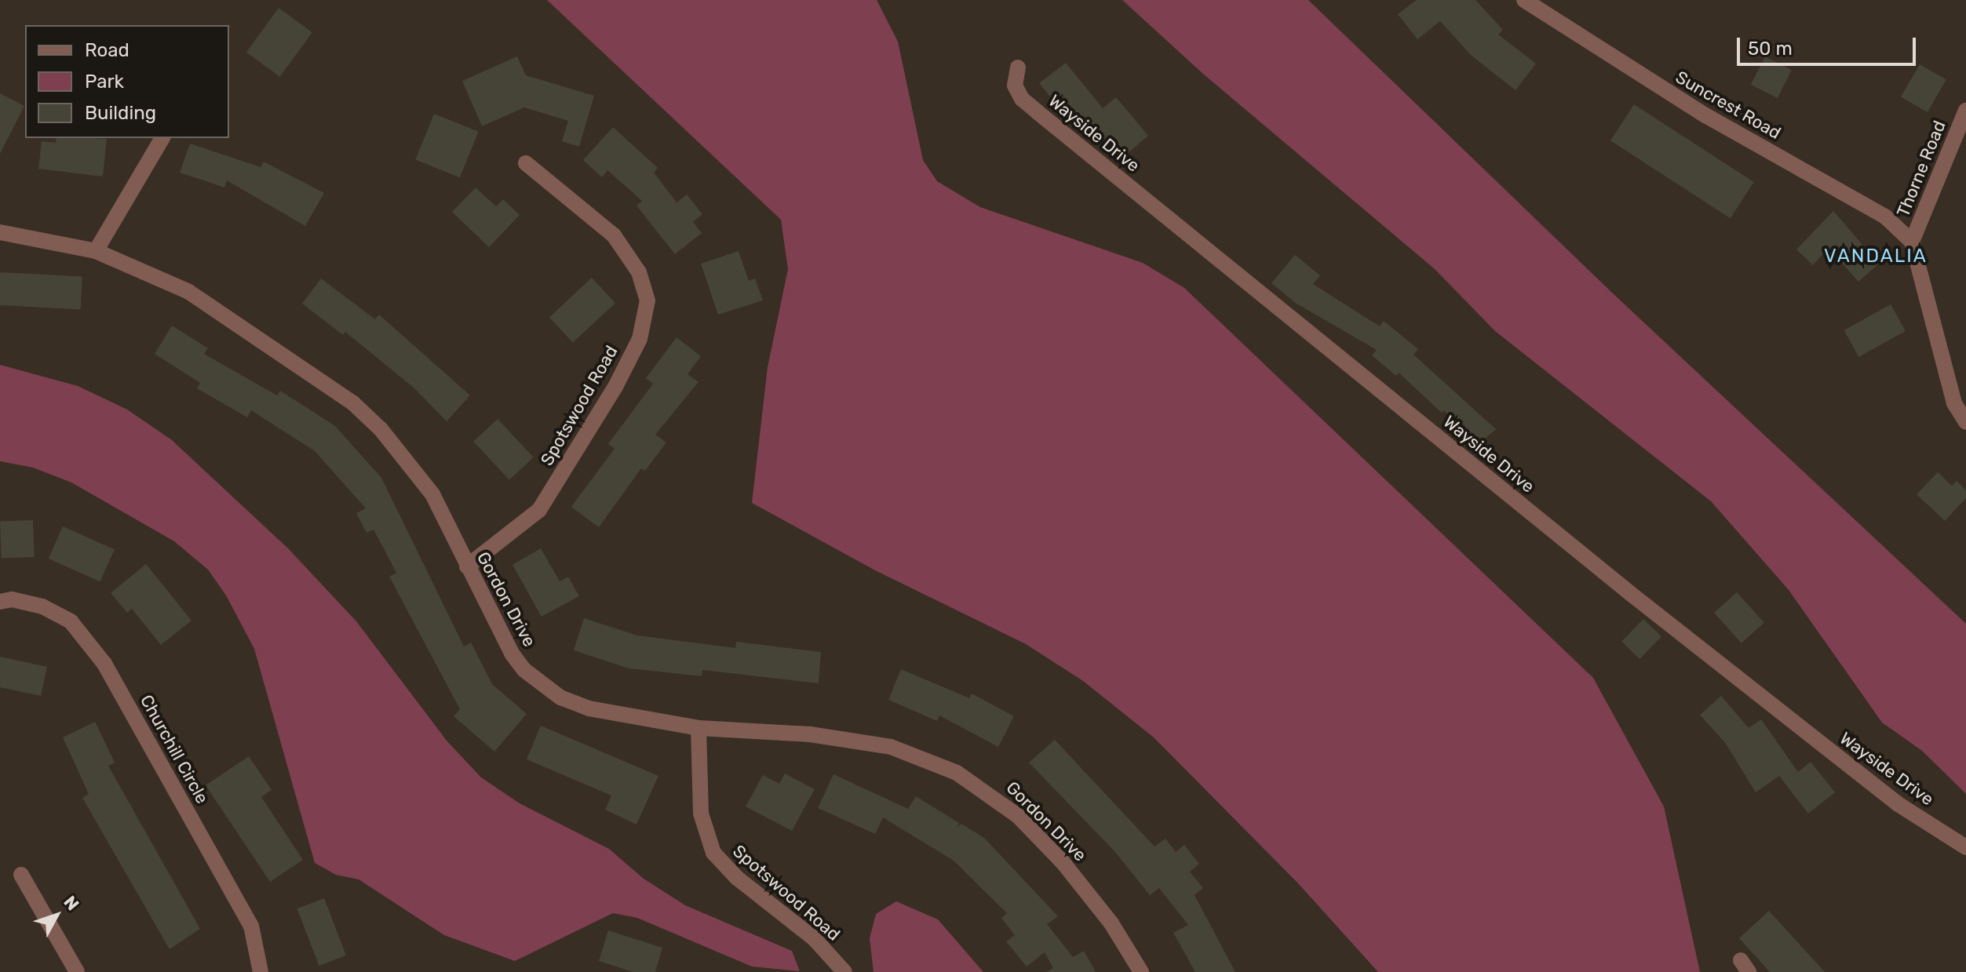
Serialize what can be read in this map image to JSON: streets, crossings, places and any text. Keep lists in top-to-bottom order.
{
  "streets": {
    "street": [
      "Suncrest Road",
      "Wayside Drive",
      "Thorne Road",
      "Spotswood Road",
      "Gordon Drive",
      "Churchill Circle"
    ]
  },
  "crossings": [
    ["Suncrest Road", "Thorne Road"],
    ["Spotswood Road", "Gordon Drive"]
  ],
  "districts": ["VANDALIA"],
  "legend": ["Road", "Park", "Building"],
  "scale_bar": "50 m",
  "north": "top right"
}
